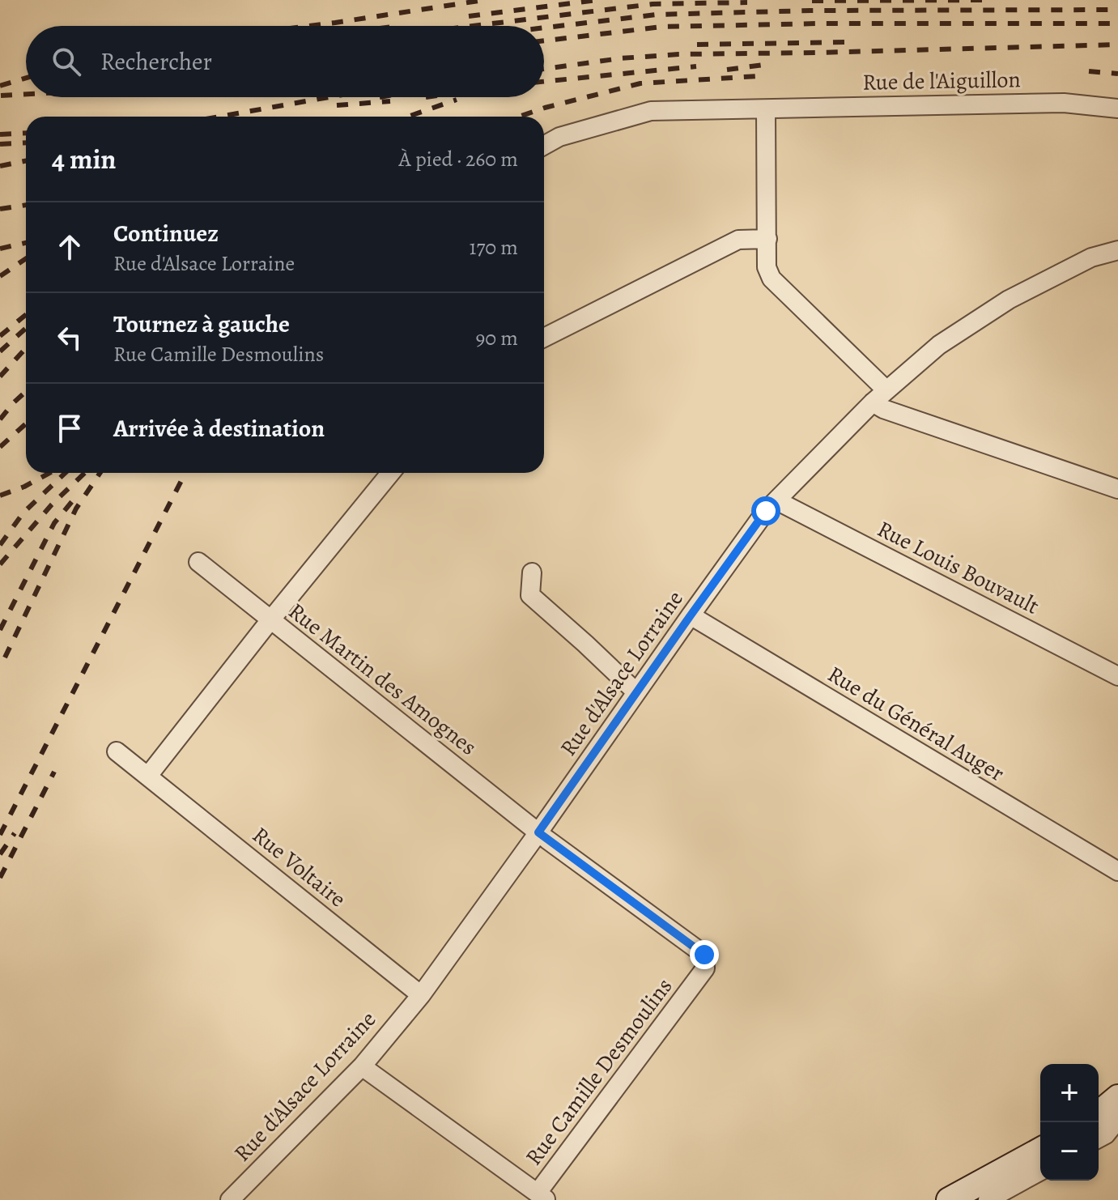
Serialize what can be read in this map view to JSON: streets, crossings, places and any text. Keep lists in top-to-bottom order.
{
  "streets": {
    "street": [
      "Rue de l'Aiguillon",
      "Rue Louis Bouvault",
      "Rue d'Alsace Lorraine",
      "Rue Martin des Amognes",
      "Rue du Général Auger",
      "Rue Voltaire",
      "Rue Camille Desmoulins"
    ]
  },
  "crossings": [
    ["Rue Louis Bouvault", "Rue d'Alsace Lorraine"],
    ["Rue d'Alsace Lorraine", "Rue Martin des Amognes"],
    ["Rue d'Alsace Lorraine", "Rue du Général Auger"],
    ["Rue d'Alsace Lorraine", "Rue Voltaire"],
    ["Rue d'Alsace Lorraine", "Rue Camille Desmoulins"],
    ["Rue Martin des Amognes", "Rue Camille Desmoulins"]
  ],
  "page": {
    "search": "Rechercher",
    "heading": ["4 min", "À pied · 260 m"],
    "list": [
      ["Continuez", "Rue d'Alsace Lorraine", "170 m"],
      ["Tournez à gauche", "Rue Camille Desmoulins", "90 m"],
      "Arrivée à destination"
    ],
    "map_buttons": ["+", "−"]
  }
}
